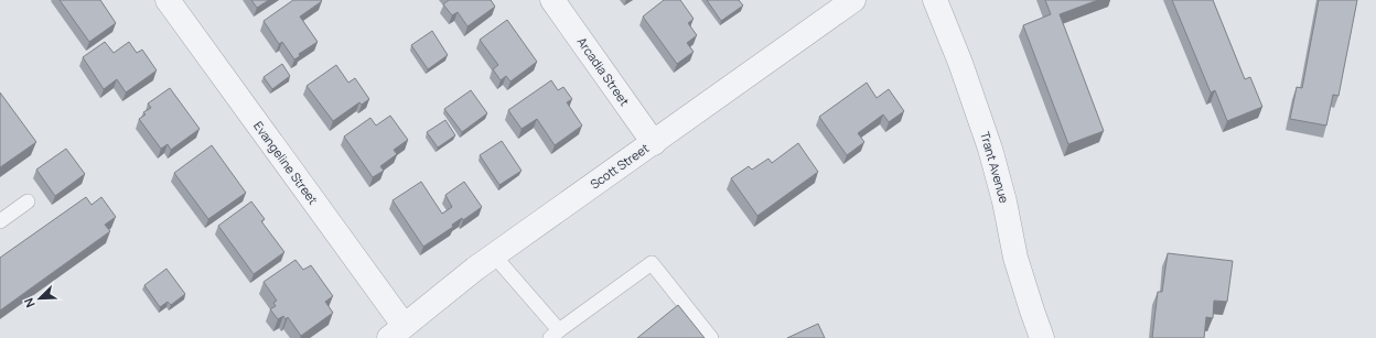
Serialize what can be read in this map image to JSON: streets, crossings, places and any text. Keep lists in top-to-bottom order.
{
  "streets": {
    "street": [
      "Arcadia Street",
      "Evangeline Street",
      "Scott Street",
      "Trant Avenue"
    ]
  },
  "crossings": [
    ["Arcadia Street", "Scott Street"],
    ["Evangeline Street", "Scott Street"]
  ],
  "north": "bottom left"
}
